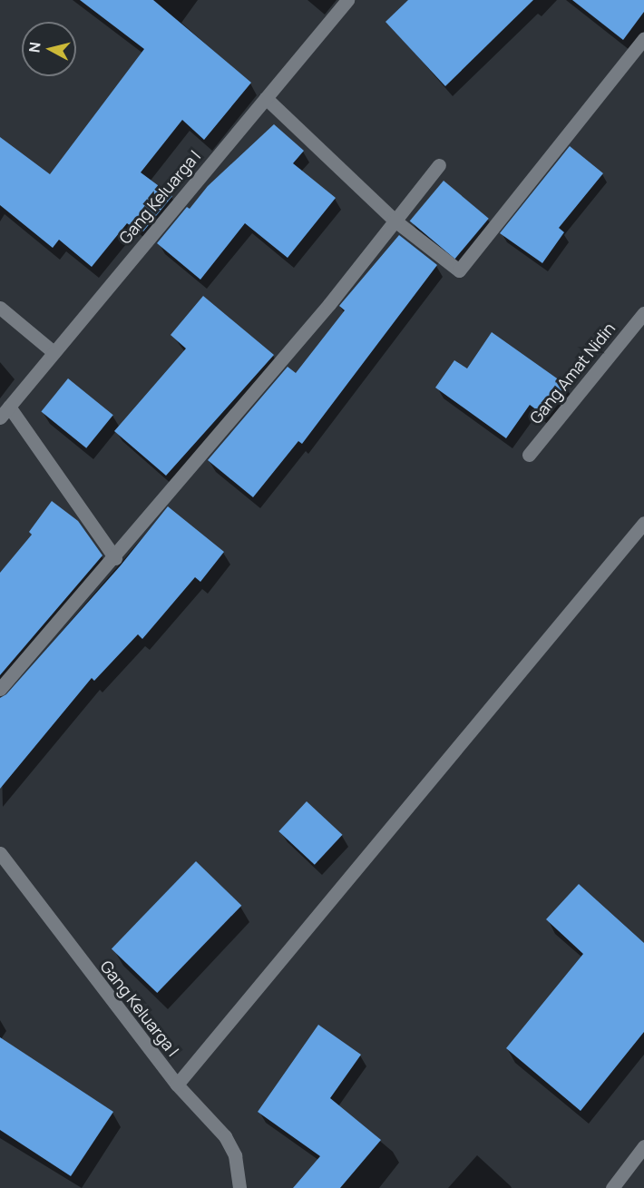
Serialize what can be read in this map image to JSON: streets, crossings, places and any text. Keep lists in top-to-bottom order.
{
  "streets": {
    "street": ["Gang Keluarga I", "Gang Amat Nidin"]
  },
  "north": "left"
}
